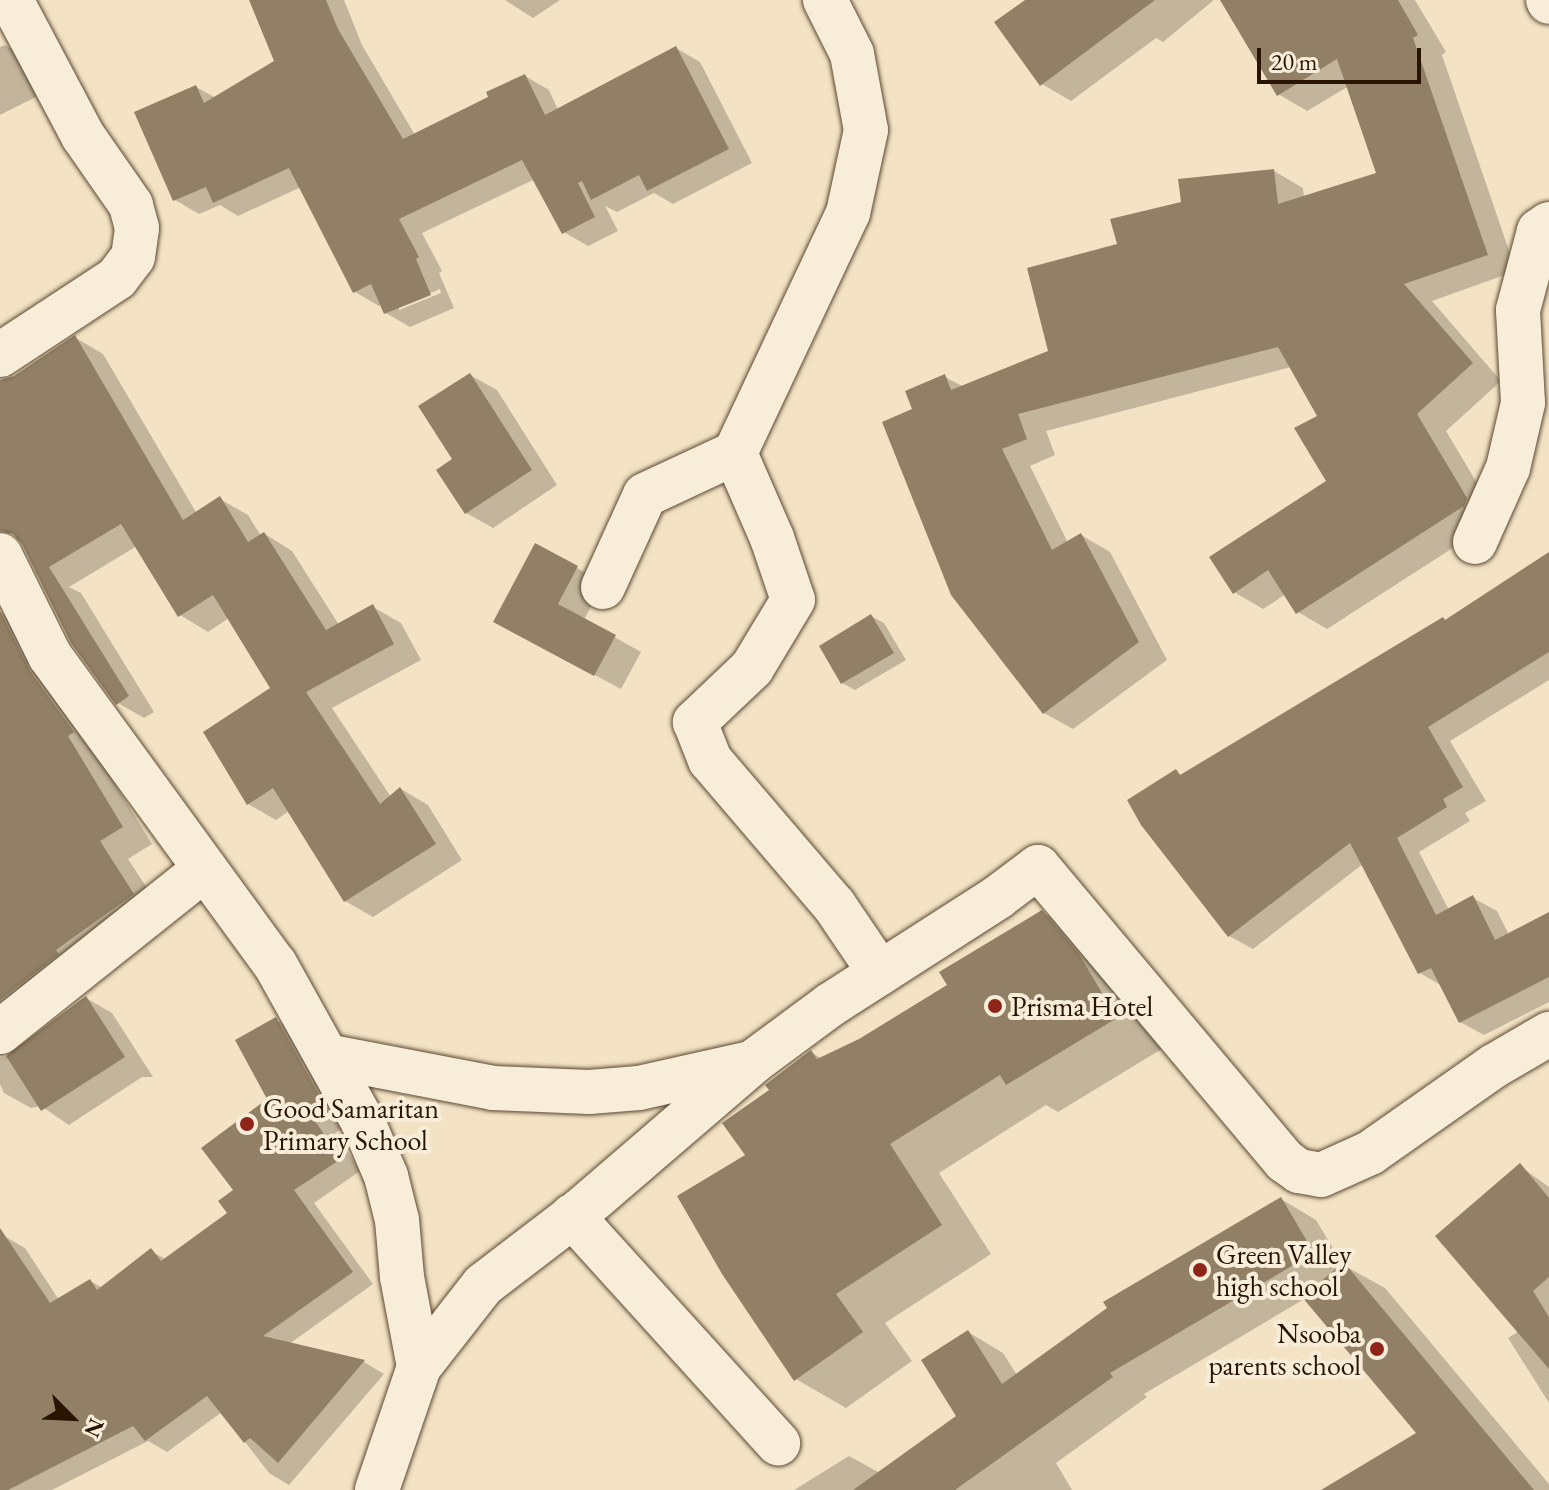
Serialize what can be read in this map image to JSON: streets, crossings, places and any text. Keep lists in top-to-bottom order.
{
  "places": [
    "Prisma Hotel",
    "Good Samaritan Primary School",
    "Green Valley high school",
    "Nsooba parents school"
  ],
  "scale_bar": "20 m",
  "north": "bottom right"
}
